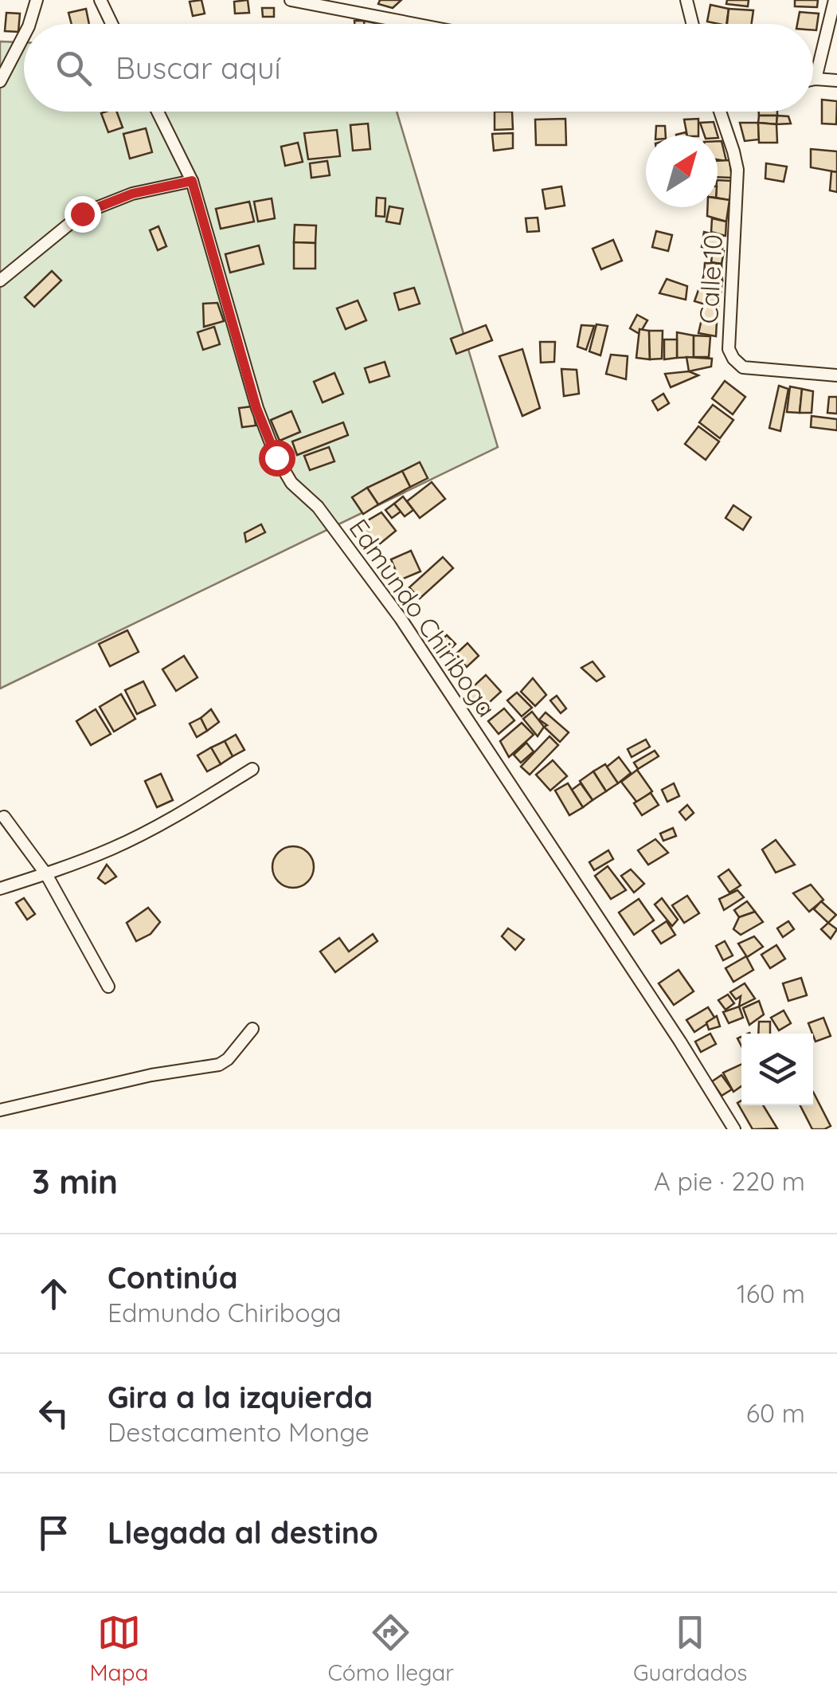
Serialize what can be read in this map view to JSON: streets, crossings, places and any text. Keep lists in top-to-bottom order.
{
  "streets": {
    "street": ["Calle 10", "Edmundo Chiriboga"]
  },
  "north": "top right",
  "page": {
    "search": "Buscar aquí",
    "heading": ["3 min", "A pie · 220 m"],
    "list": [
      ["Continúa", "Edmundo Chiriboga", "160 m"],
      ["Gira a la izquierda", "Destacamento Monge", "60 m"],
      "Llegada al destino"
    ],
    "nav": ["Mapa", "Cómo llegar", "Guardados"]
  }
}
